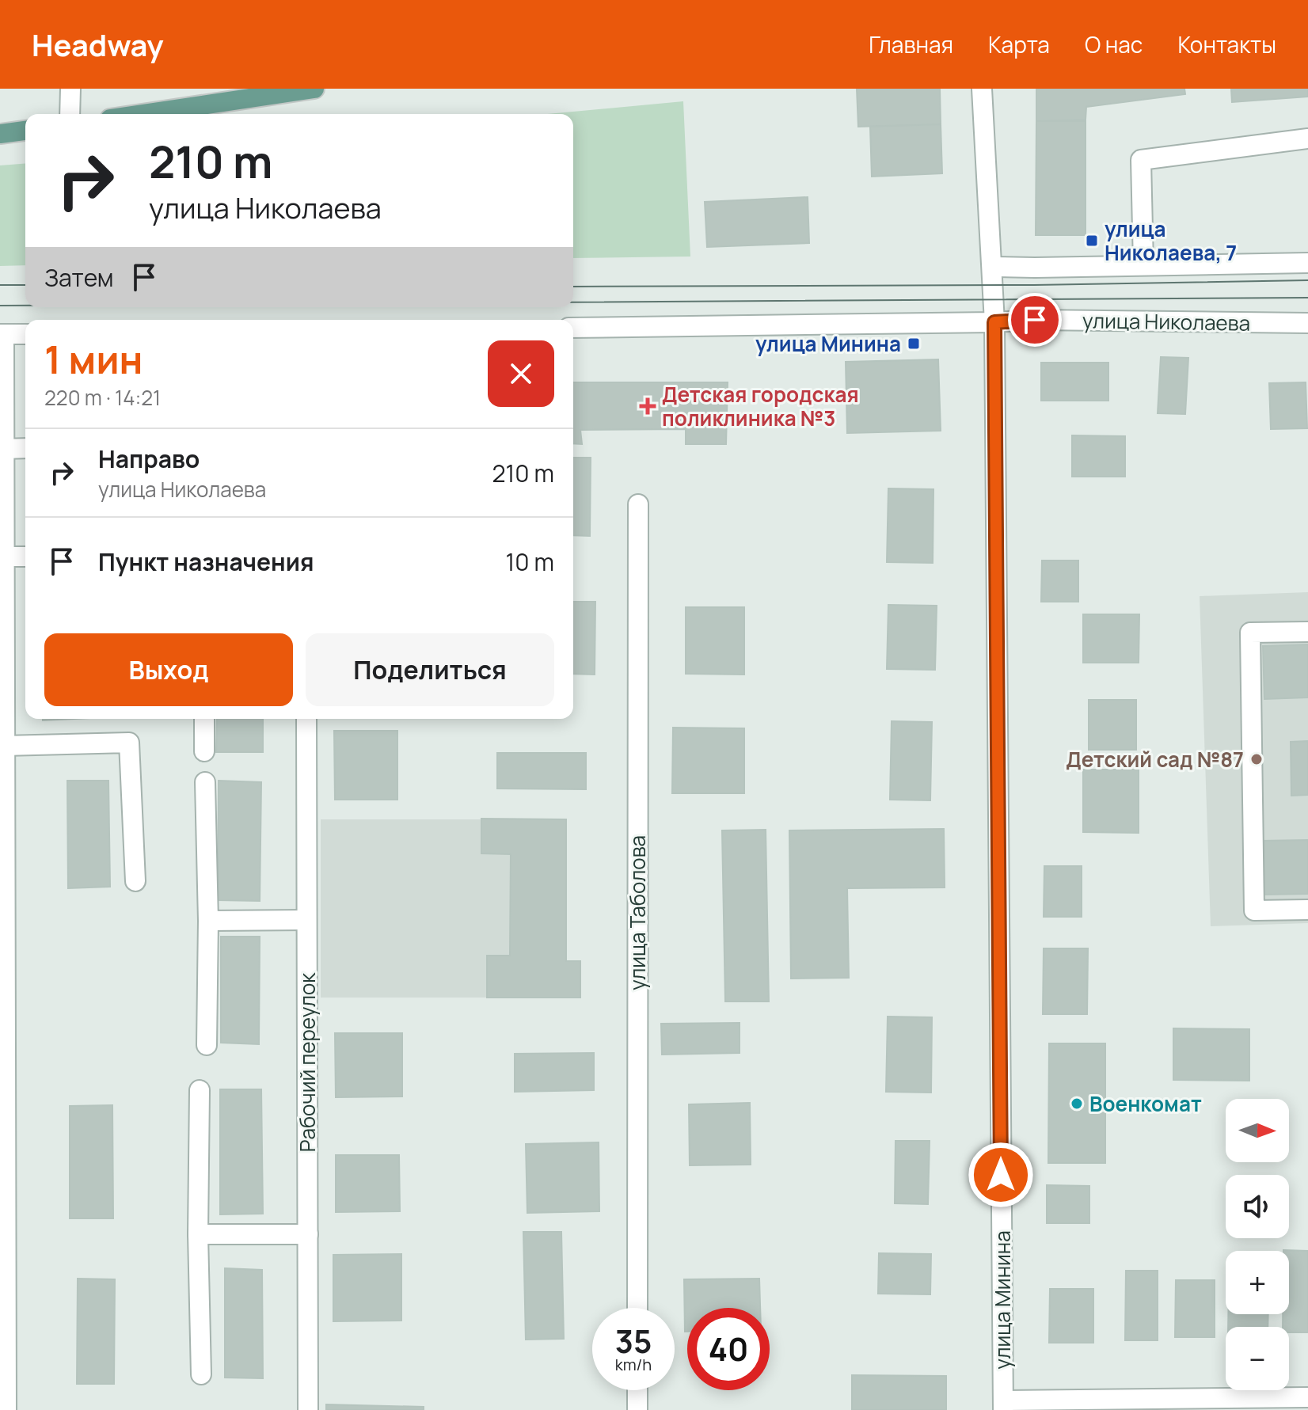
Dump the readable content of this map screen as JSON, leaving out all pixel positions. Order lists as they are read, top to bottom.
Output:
{
  "streets": {
    "street": [
      "улица Николаева",
      "улица Таболова",
      "Рабочий переулок",
      "улица Минина"
    ]
  },
  "crossings": [
    ["улица Николаева", "улица Минина"]
  ],
  "places": {
    "transit": ["улица Николаева, 7", "улица Минина"],
    "health": ["Детская городская поликлиника №3"],
    "other": ["Детский сад №87", "Военкомат"]
  },
  "north": "right",
  "page": {
    "header": "Headway",
    "nav": [
      "Главная",
      "Карта",
      "О нас",
      "Контакты"
    ],
    "turn": ["210 m", "улица Николаева"],
    "then": "Затем",
    "heading": ["1 мин", "220 m · 14:21"],
    "list": [
      {
        "name": "Направо",
        "note": "улица Николаева",
        "value": "210 m"
      },
      {
        "name": "Пункт назначения",
        "value": "10 m"
      }
    ],
    "buttons": ["Выход", "Поделиться"],
    "map_buttons": ["+", "−"],
    "speed": "35 km/h",
    "limit": "40"
  }
}
